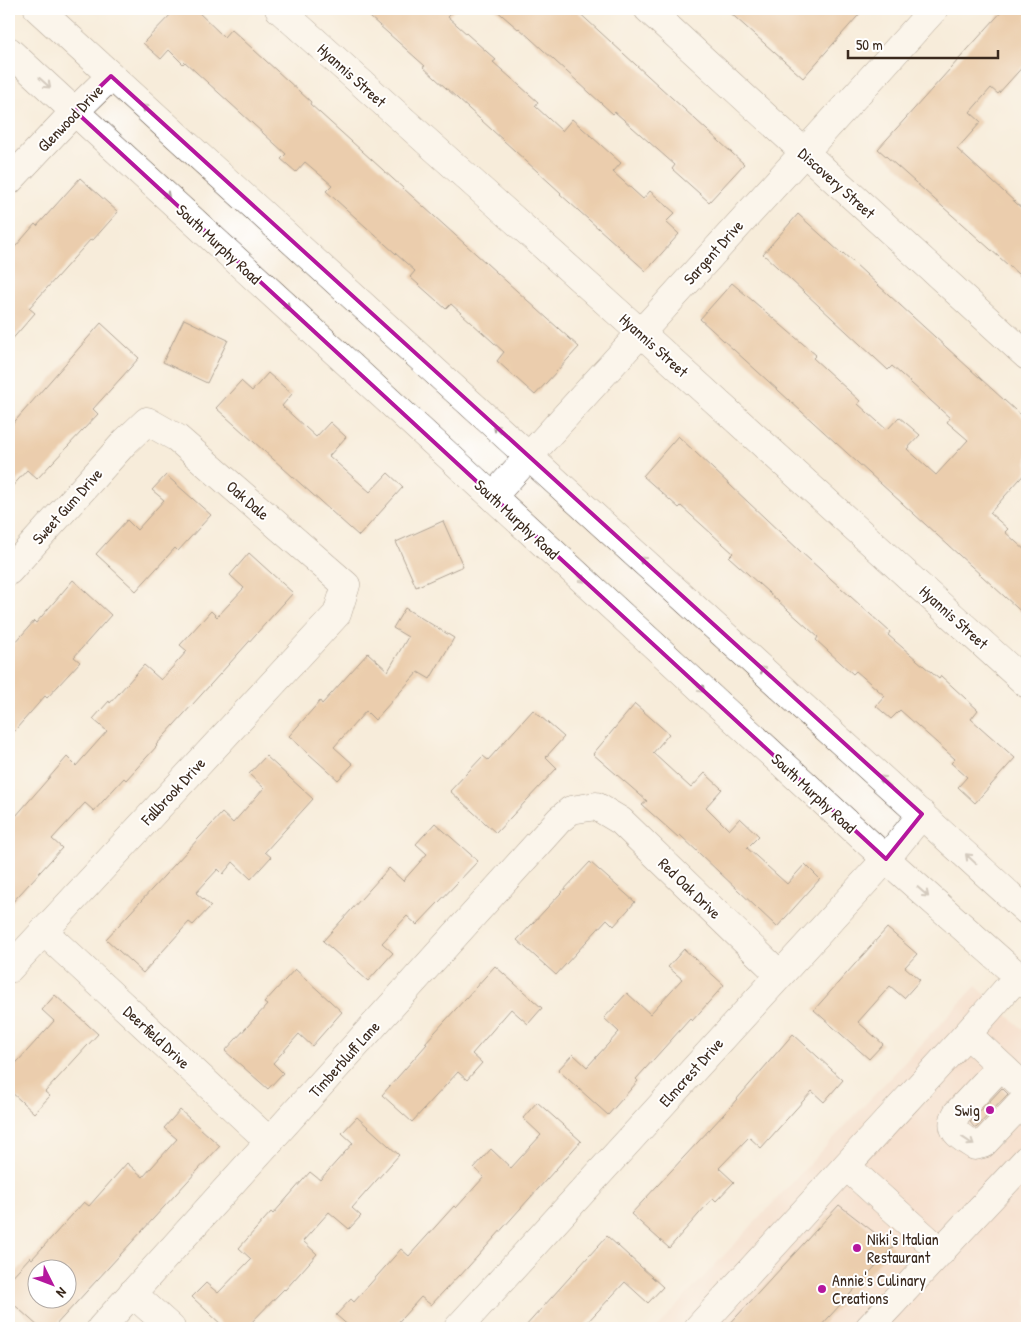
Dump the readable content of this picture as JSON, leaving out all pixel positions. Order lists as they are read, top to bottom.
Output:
{
  "streets": {
    "street": [
      "Hyannis Street",
      "Glenwood Drive",
      "Discovery Street",
      "South Murphy Road",
      "Sargent Drive",
      "Oak Dale",
      "Sweet Gum Drive",
      "Fallbrook Drive",
      "Red Oak Drive",
      "Deerfield Drive",
      "Timberbluff Lane",
      "Elmcrest Drive"
    ]
  },
  "crossings": [
    ["Hyannis Street", "Sargent Drive"],
    ["Glenwood Drive", "South Murphy Road"],
    ["Discovery Street", "Sargent Drive"],
    ["South Murphy Road", "Sargent Drive"],
    ["South Murphy Road", "Elmcrest Drive"],
    ["Oak Dale", "Sweet Gum Drive"],
    ["Oak Dale", "Fallbrook Drive"],
    ["Fallbrook Drive", "Deerfield Drive"],
    ["Red Oak Drive", "Timberbluff Lane"],
    ["Red Oak Drive", "Elmcrest Drive"],
    ["Deerfield Drive", "Timberbluff Lane"]
  ],
  "places": ["Swig", "Niki's Italian Restaurant", "Annie's Culinary Creations"],
  "scale_bar": "50 m",
  "north": "bottom right"
}
